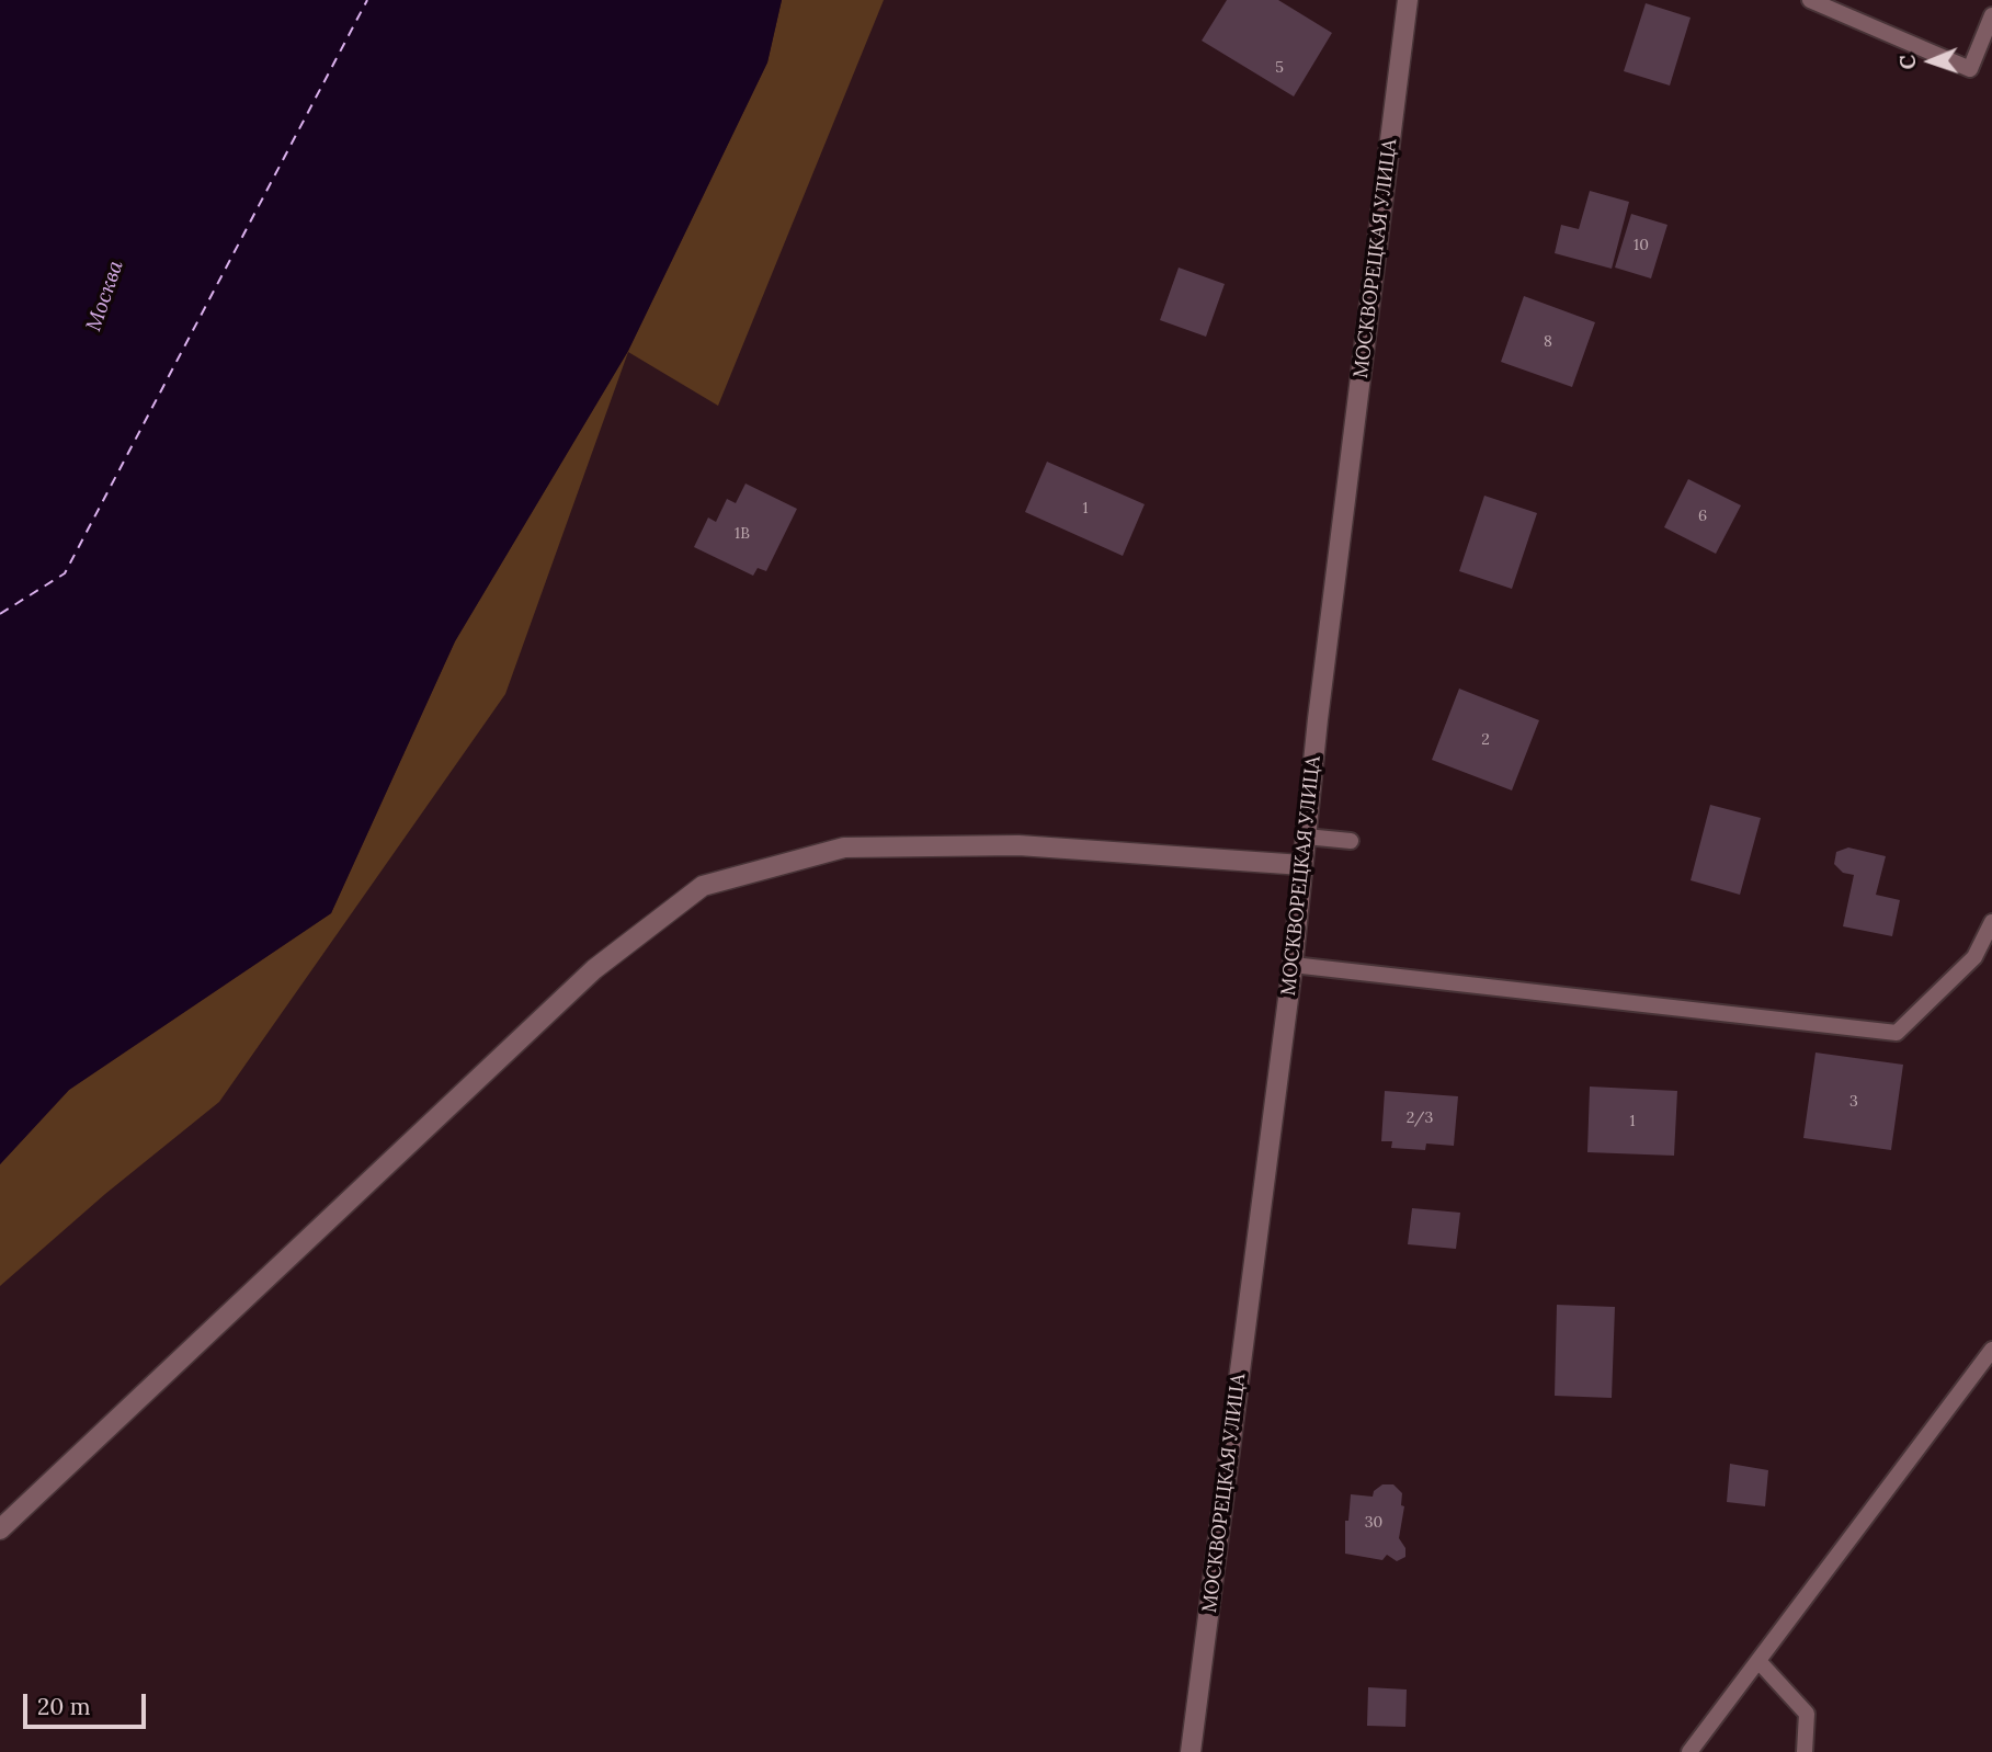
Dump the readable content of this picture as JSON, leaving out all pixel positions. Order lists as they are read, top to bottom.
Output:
{
  "streets": {
    "street": ["МОСКВОРЕЦКАЯ УЛИЦА"]
  },
  "water": ["Москва"],
  "house_numbers": [
    "5",
    "10",
    "8",
    "1",
    "6",
    "1В",
    "2",
    "3",
    "2/3",
    "1",
    "30"
  ],
  "scale_bar": "20 m",
  "north": "left"
}
